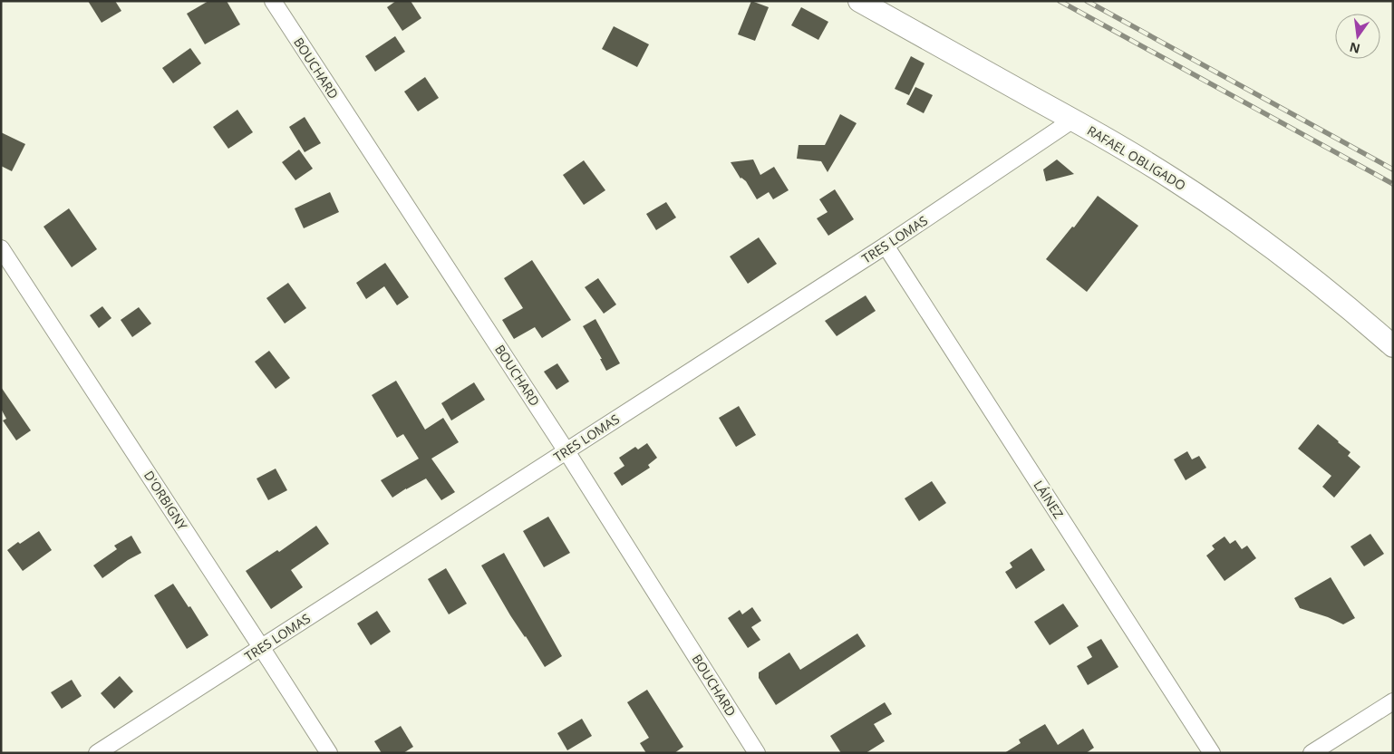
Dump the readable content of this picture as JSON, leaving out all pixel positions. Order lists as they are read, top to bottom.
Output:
{
  "streets": {
    "street": [
      "BOUCHARD",
      "RAFAEL OBLIGADO",
      "TRES LOMAS",
      "LÁINEZ",
      "D'ORBIGNY"
    ]
  },
  "crossings": [
    ["BOUCHARD", "TRES LOMAS"],
    ["RAFAEL OBLIGADO", "TRES LOMAS"],
    ["TRES LOMAS", "LÁINEZ"],
    ["TRES LOMAS", "D'ORBIGNY"]
  ],
  "north": "bottom"
}
